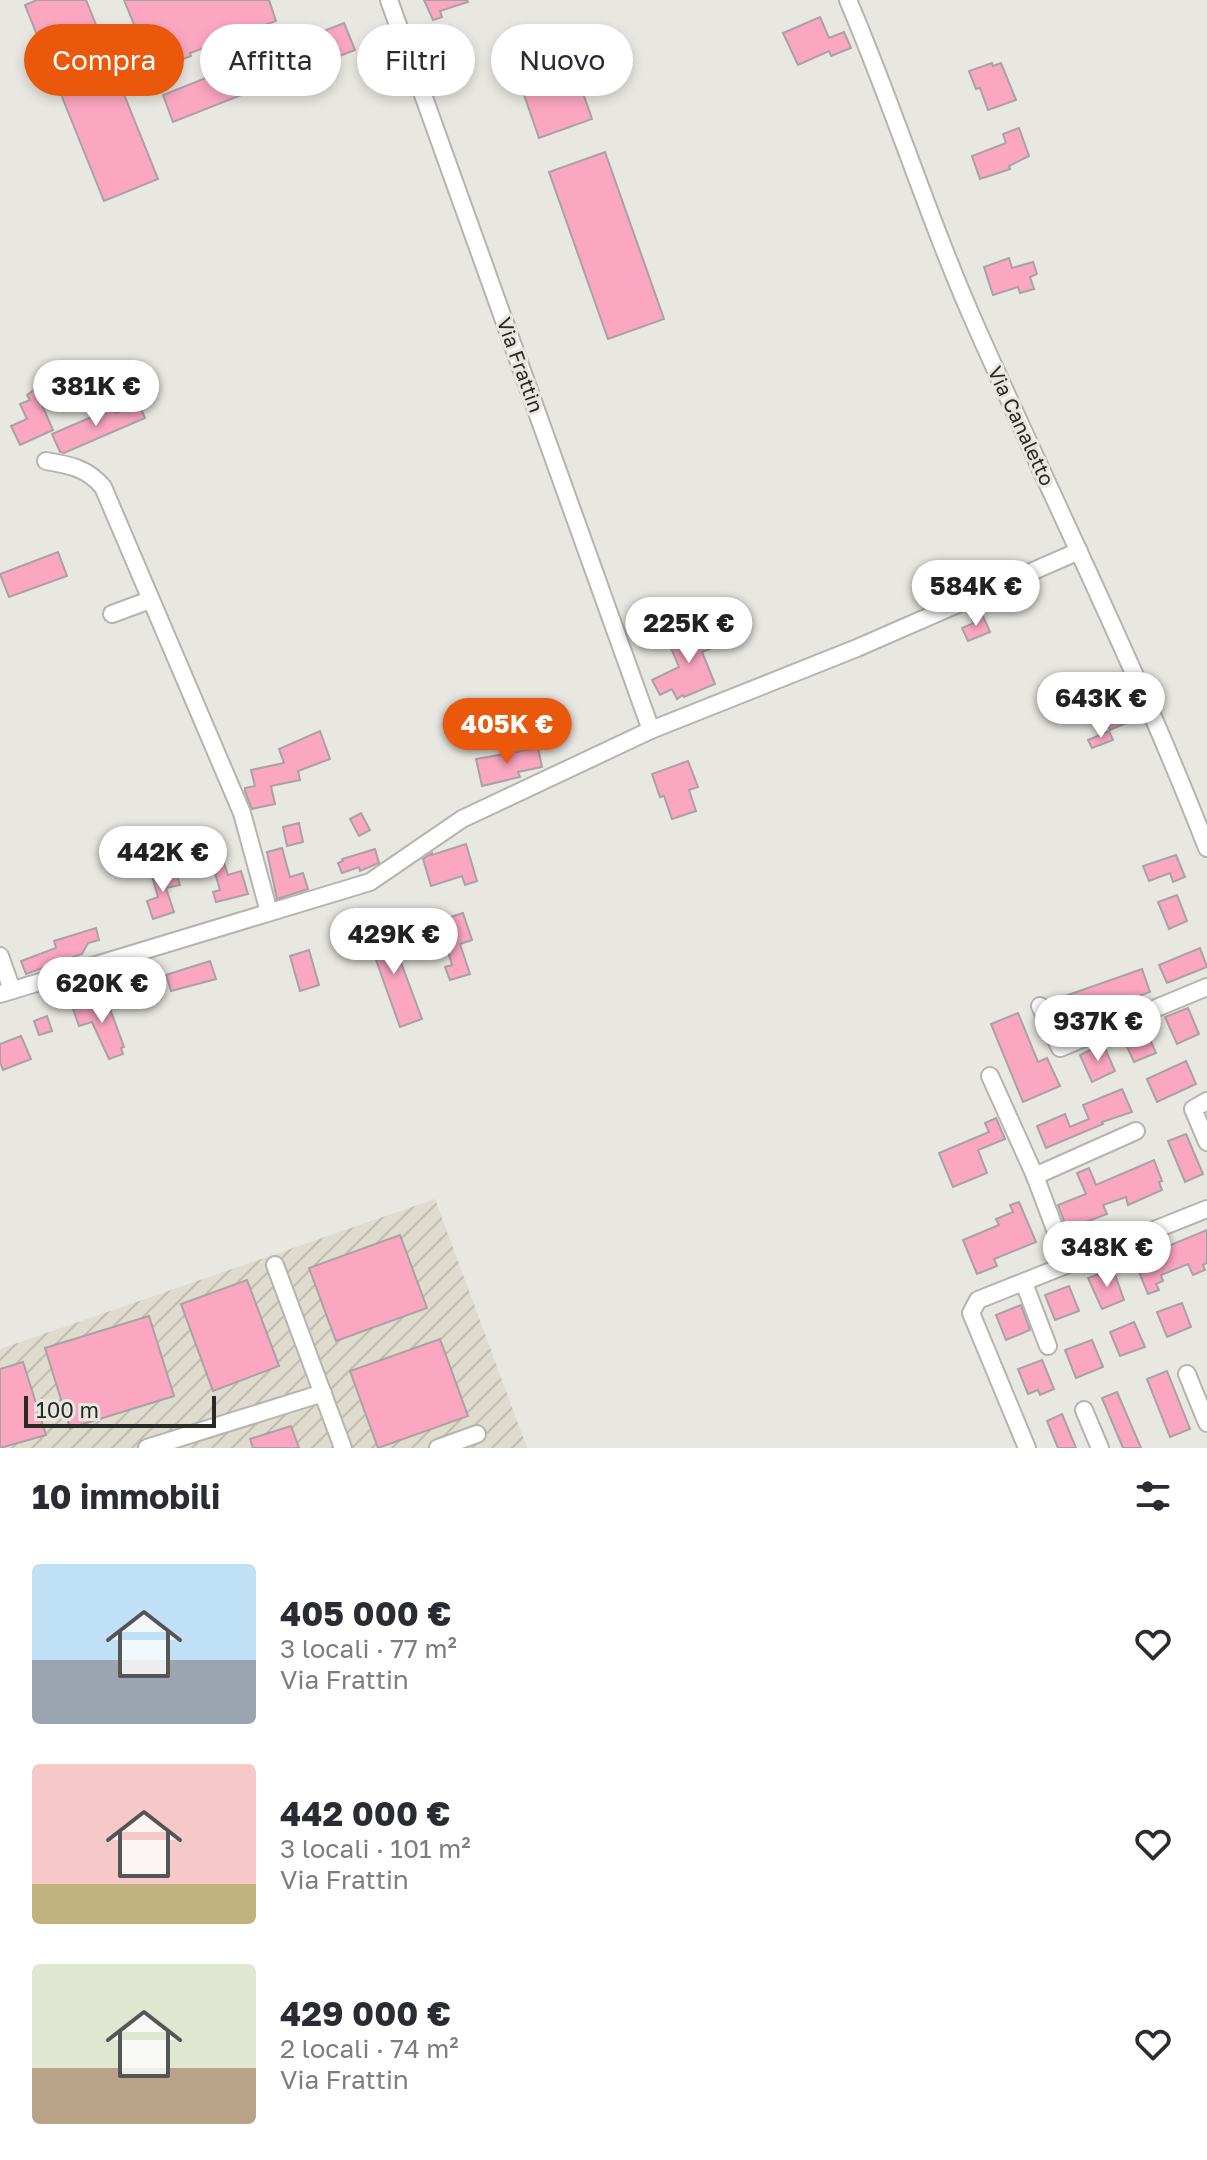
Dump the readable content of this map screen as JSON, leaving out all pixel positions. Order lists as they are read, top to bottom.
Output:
{
  "streets": {
    "street": ["Via Frattin", "Via Canaletto"]
  },
  "scale_bar": "100 m",
  "page": {
    "chip": [
      "Compra",
      "Affitta",
      "Filtri",
      "Nuovo"
    ],
    "price": [
      "381K €",
      "584K €",
      "225K €",
      "643K €",
      "405K €",
      "442K €",
      "429K €",
      "620K €",
      "937K €",
      "348K €"
    ],
    "scale": "100 m",
    "heading": "10 immobili",
    "list": [
      {
        "name": "405 000 €",
        "note": "3 locali · 77 m² · Via Frattin"
      },
      {
        "name": "442 000 €",
        "note": "3 locali · 101 m² · Via Frattin"
      },
      {
        "name": "429 000 €",
        "note": "2 locali · 74 m² · Via Frattin"
      }
    ]
  }
}
